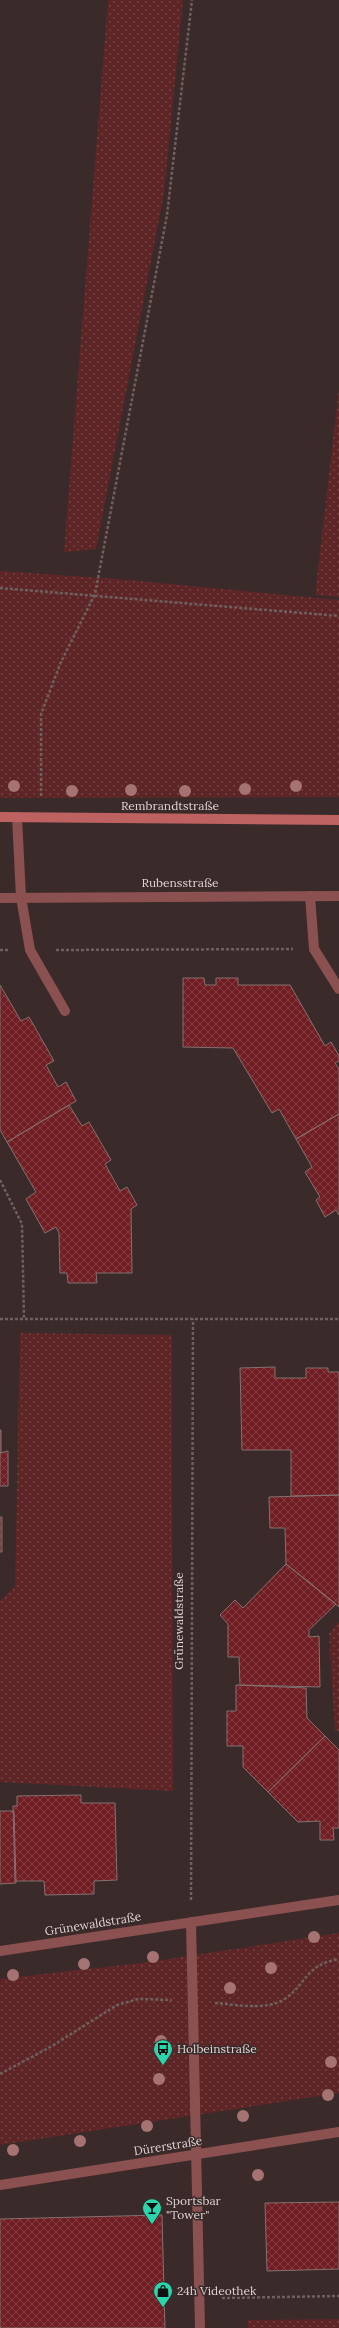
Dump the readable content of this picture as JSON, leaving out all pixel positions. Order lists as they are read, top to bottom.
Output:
{
  "streets": {
    "street": [
      "Rembrandtstraße",
      "Rubensstraße",
      "Grünewaldstraße",
      "Dürerstraße"
    ]
  },
  "places": {
    "bus stop": ["Holbeinstraße"],
    "bar": ["Sportsbar \"Tower\""],
    "shop": ["24h Videothek"]
  }
}
